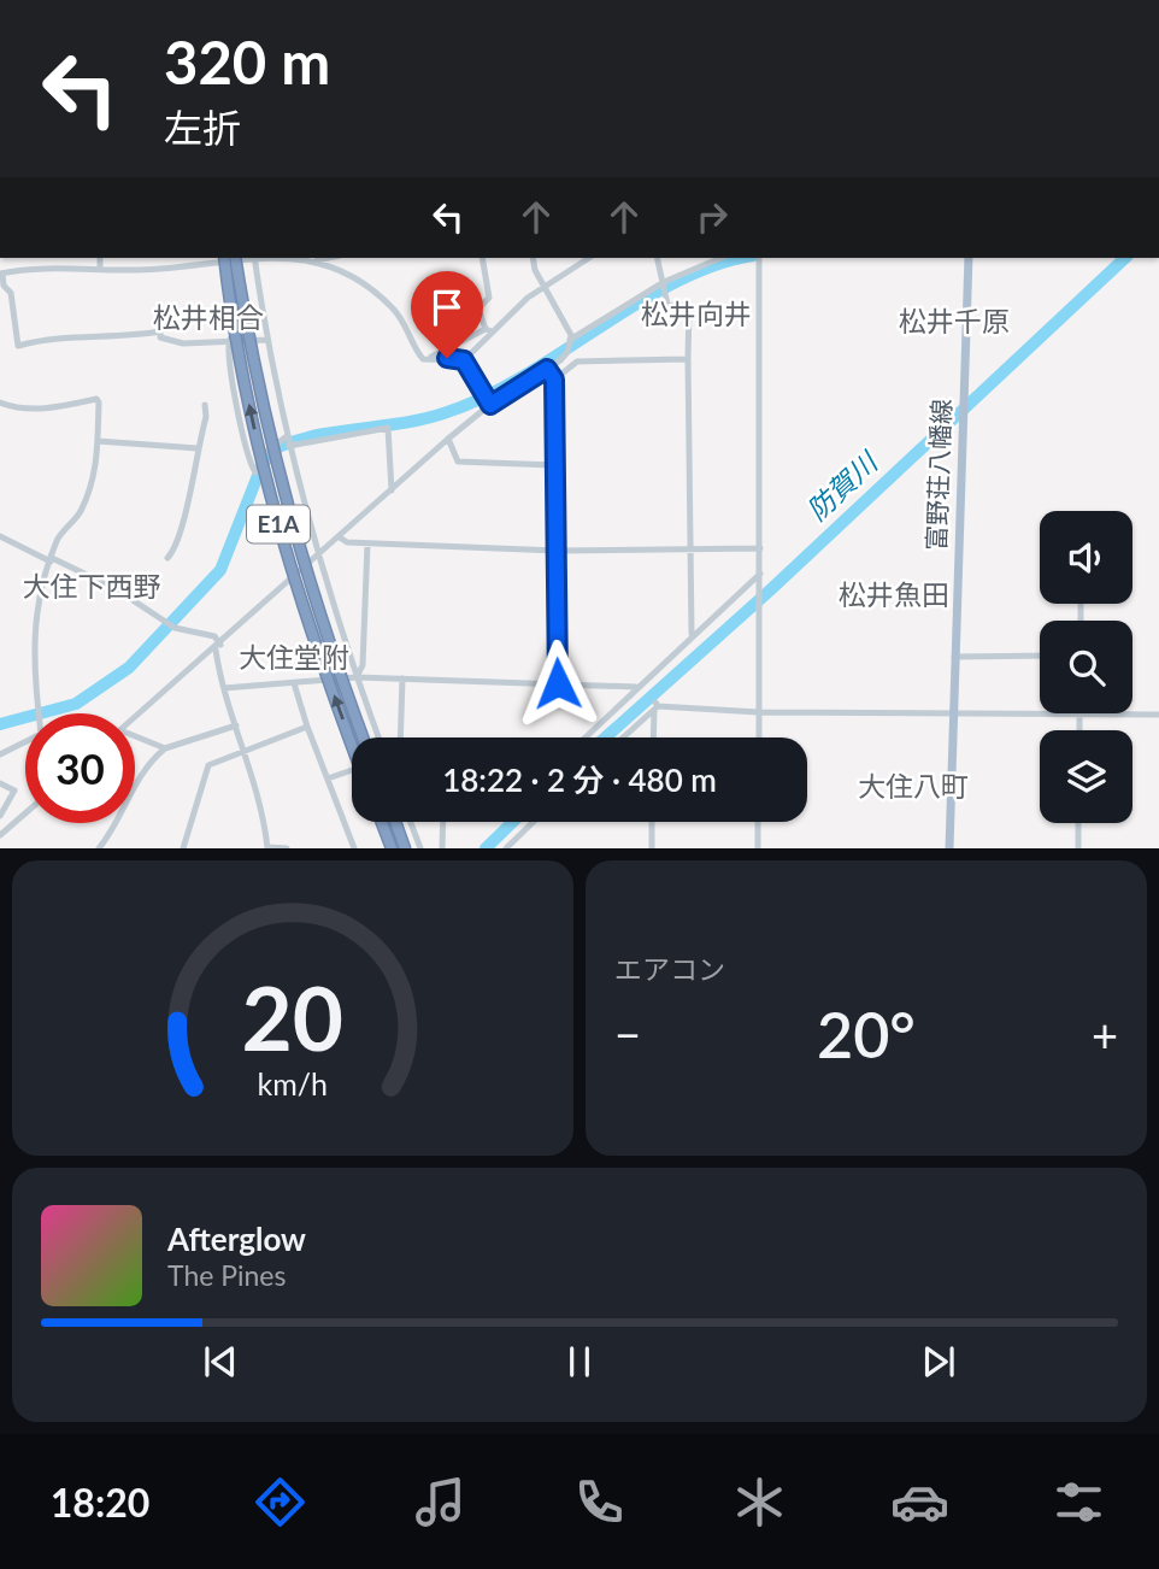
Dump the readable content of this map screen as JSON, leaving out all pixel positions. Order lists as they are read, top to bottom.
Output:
{
  "streets": {
    "highway": ["E1A"],
    "main road": ["富野荘八幡線"]
  },
  "districts": [
    "松井向井",
    "松井相合",
    "松井千原",
    "大住下西野",
    "松井魚田",
    "大住堂附",
    "大住八町"
  ],
  "water": ["防賀川"],
  "page": {
    "turn": ["320 m", "左折"],
    "limit": "30",
    "trip": "18:22 · 2 分 · 480 m",
    "tile": "エアコン",
    "heat": ["−", "20°", "+"],
    "song": ["Afterglow", "The Pines"],
    "tabs": "18:20",
    "gauge": ["20", "km/h"]
  }
}
